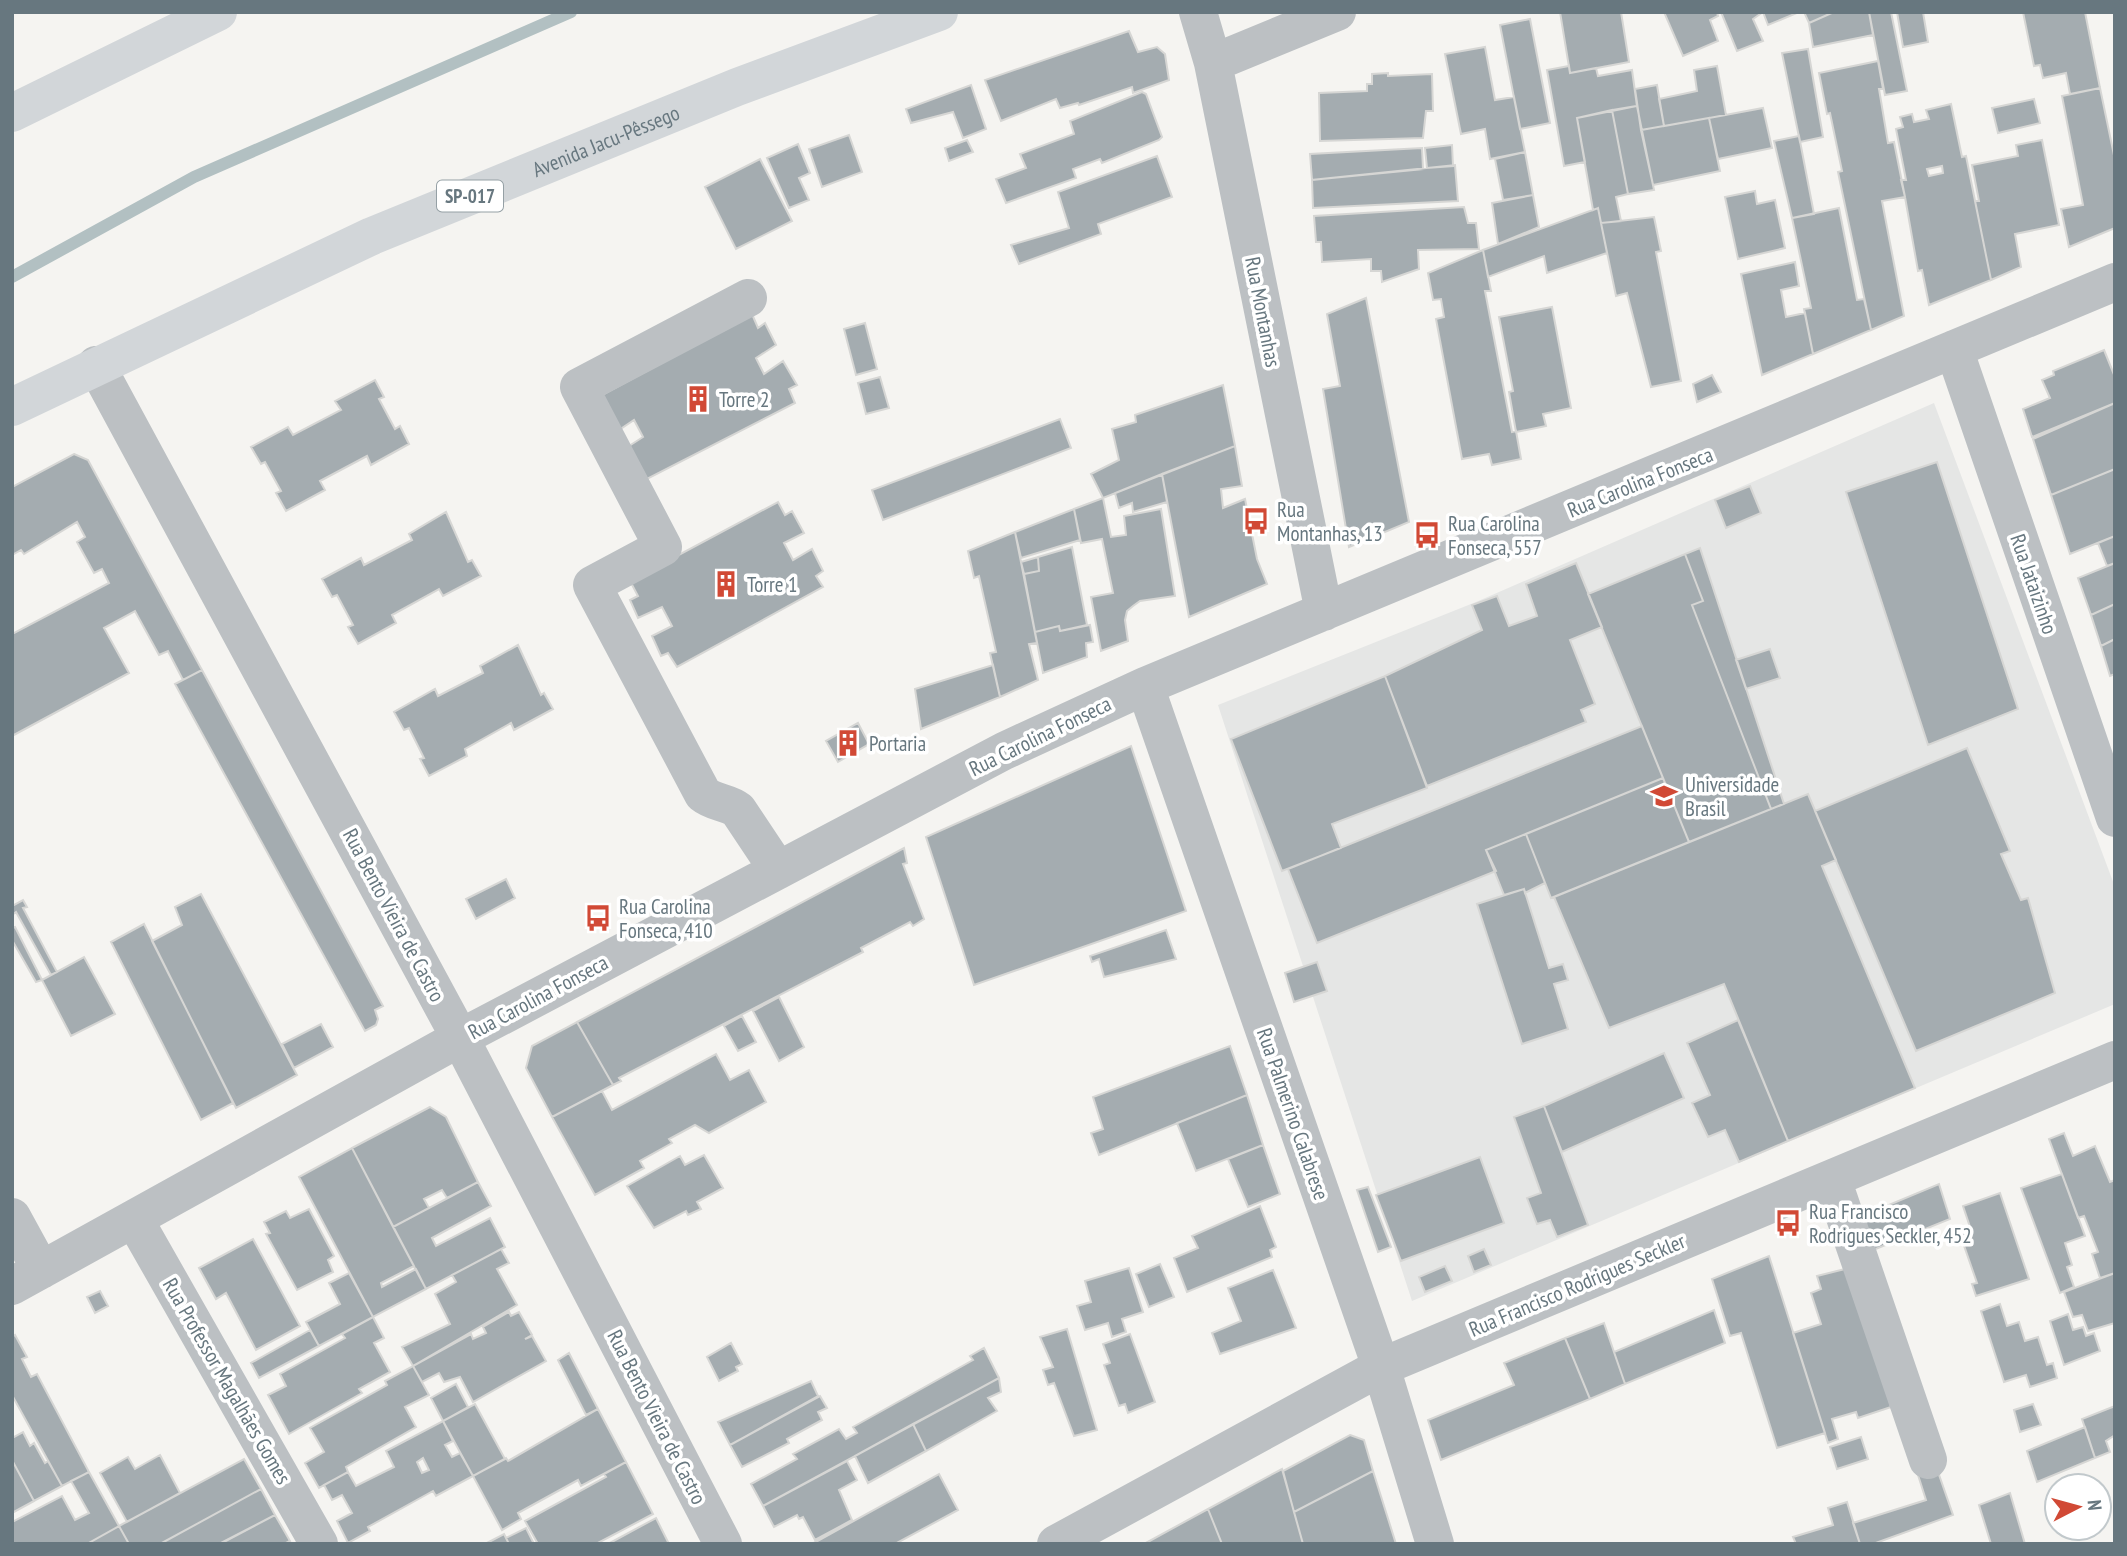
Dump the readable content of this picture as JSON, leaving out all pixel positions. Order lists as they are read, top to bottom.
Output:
{
  "streets": {
    "highway": ["Avenida Jacu-Pêssego", "SP-017"],
    "street": [
      "Rua Montanhas",
      "Rua Carolina Fonseca",
      "Rua Jataizinho",
      "Rua Bento Vieira de Castro",
      "Rua Palmerino Calabrese",
      "Rua Francisco Rodrigues Seckler",
      "Rua Professor Magalhães Gomes"
    ]
  },
  "crossings": [
    ["Avenida Jacu-Pêssego", "Rua Bento Vieira de Castro"],
    ["Rua Montanhas", "Rua Carolina Fonseca"],
    ["Rua Carolina Fonseca", "Rua Jataizinho"],
    ["Rua Carolina Fonseca", "Rua Bento Vieira de Castro"],
    ["Rua Carolina Fonseca", "Rua Palmerino Calabrese"],
    ["Rua Carolina Fonseca", "Rua Professor Magalhães Gomes"],
    ["Rua Palmerino Calabrese", "Rua Francisco Rodrigues Seckler"]
  ],
  "places": {
    "building": ["Torre 2", "Torre 1", "Portaria"],
    "bus stop": [
      "Rua Montanhas, 13",
      "Rua Carolina Fonseca, 557",
      "Rua Carolina Fonseca, 410",
      "Rua Francisco Rodrigues Seckler, 452"
    ],
    "school or university": ["Universidade Brasil"]
  },
  "north": "right"
}
